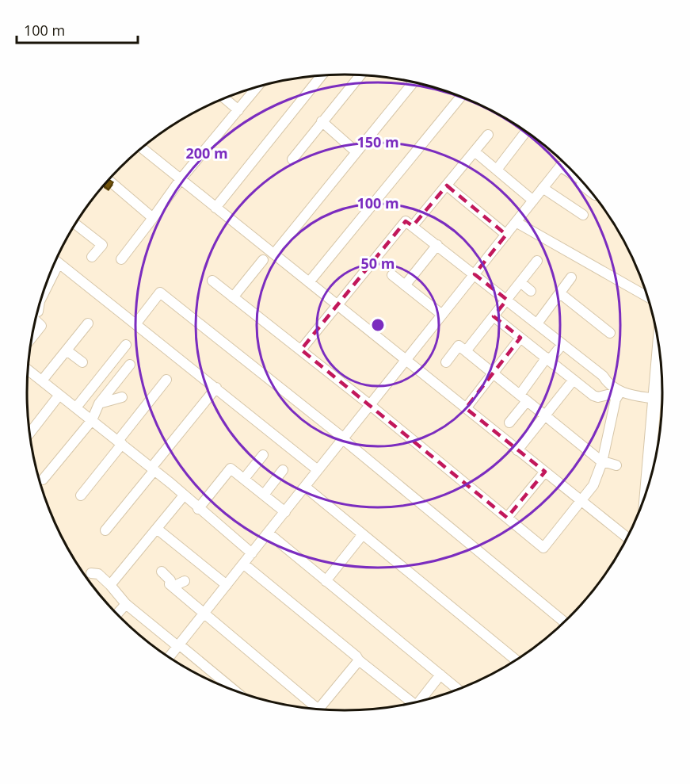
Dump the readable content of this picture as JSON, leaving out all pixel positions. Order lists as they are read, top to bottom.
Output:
{
  "scale_bar": "100 m",
  "rings": [
    "150 m",
    "200 m",
    "100 m",
    "50 m"
  ]
}
